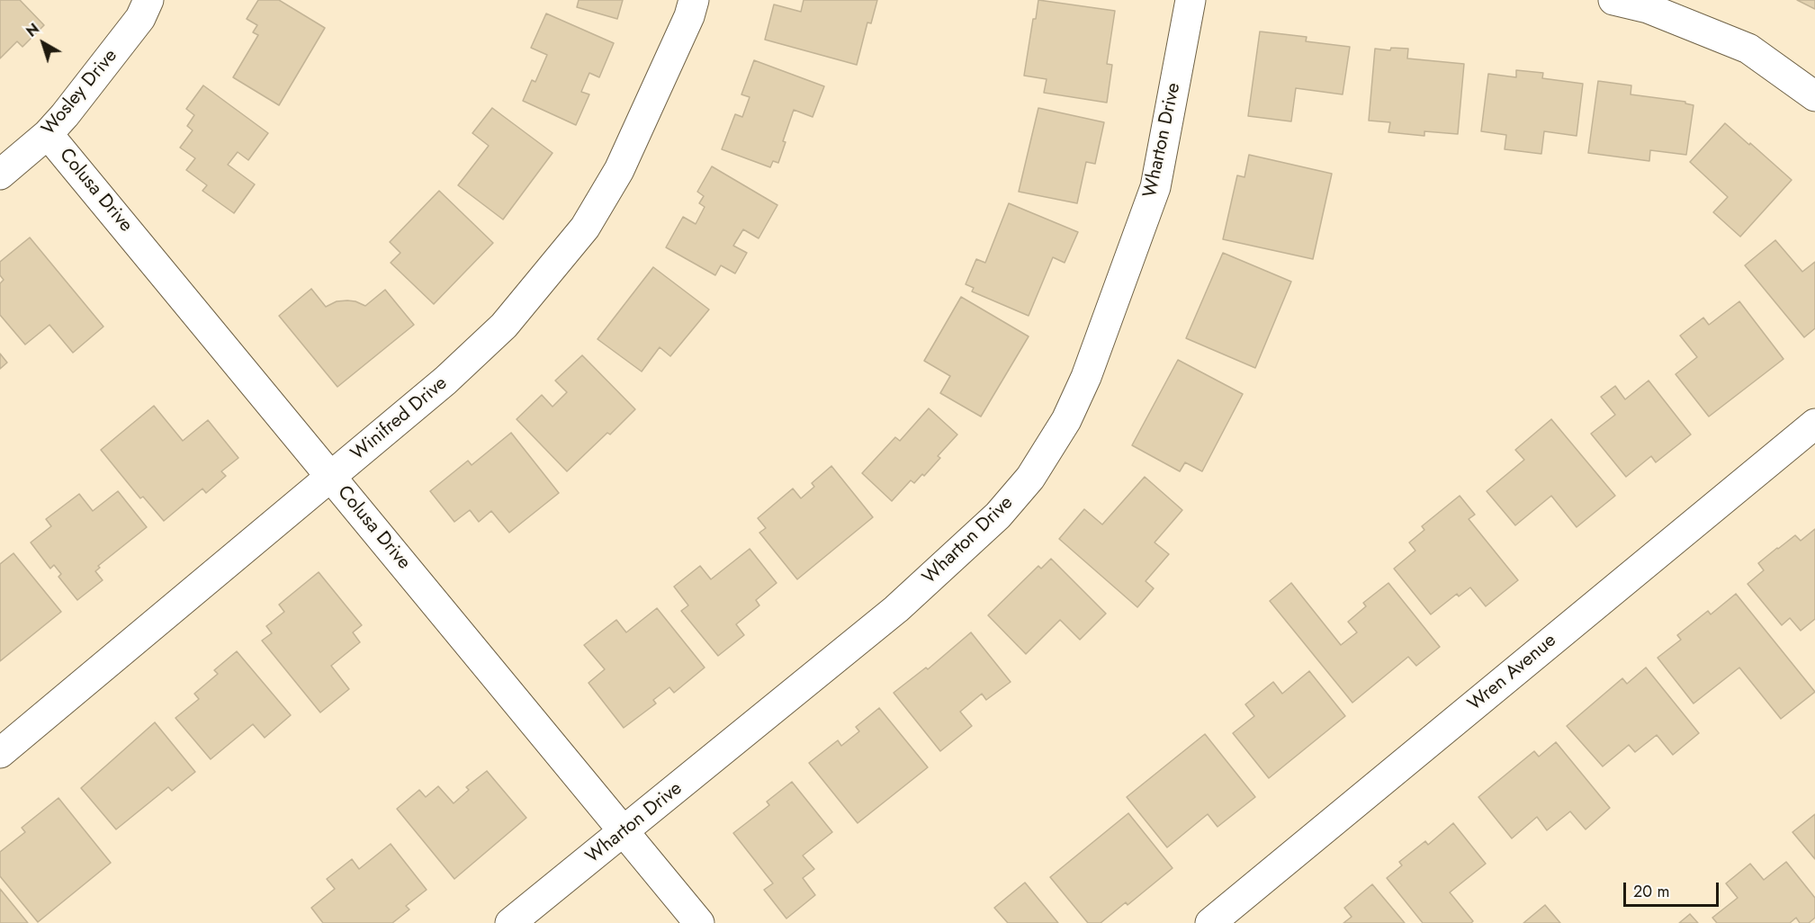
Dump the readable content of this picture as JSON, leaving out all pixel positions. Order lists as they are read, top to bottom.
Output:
{
  "streets": {
    "street": [
      "Wosley Drive",
      "Wharton Drive",
      "Colusa Drive",
      "Winifred Drive",
      "Wren Avenue"
    ]
  },
  "crossings": [
    ["Wosley Drive", "Colusa Drive"],
    ["Wharton Drive", "Colusa Drive"],
    ["Colusa Drive", "Winifred Drive"]
  ],
  "scale_bar": "20 m",
  "north": "top left"
}
